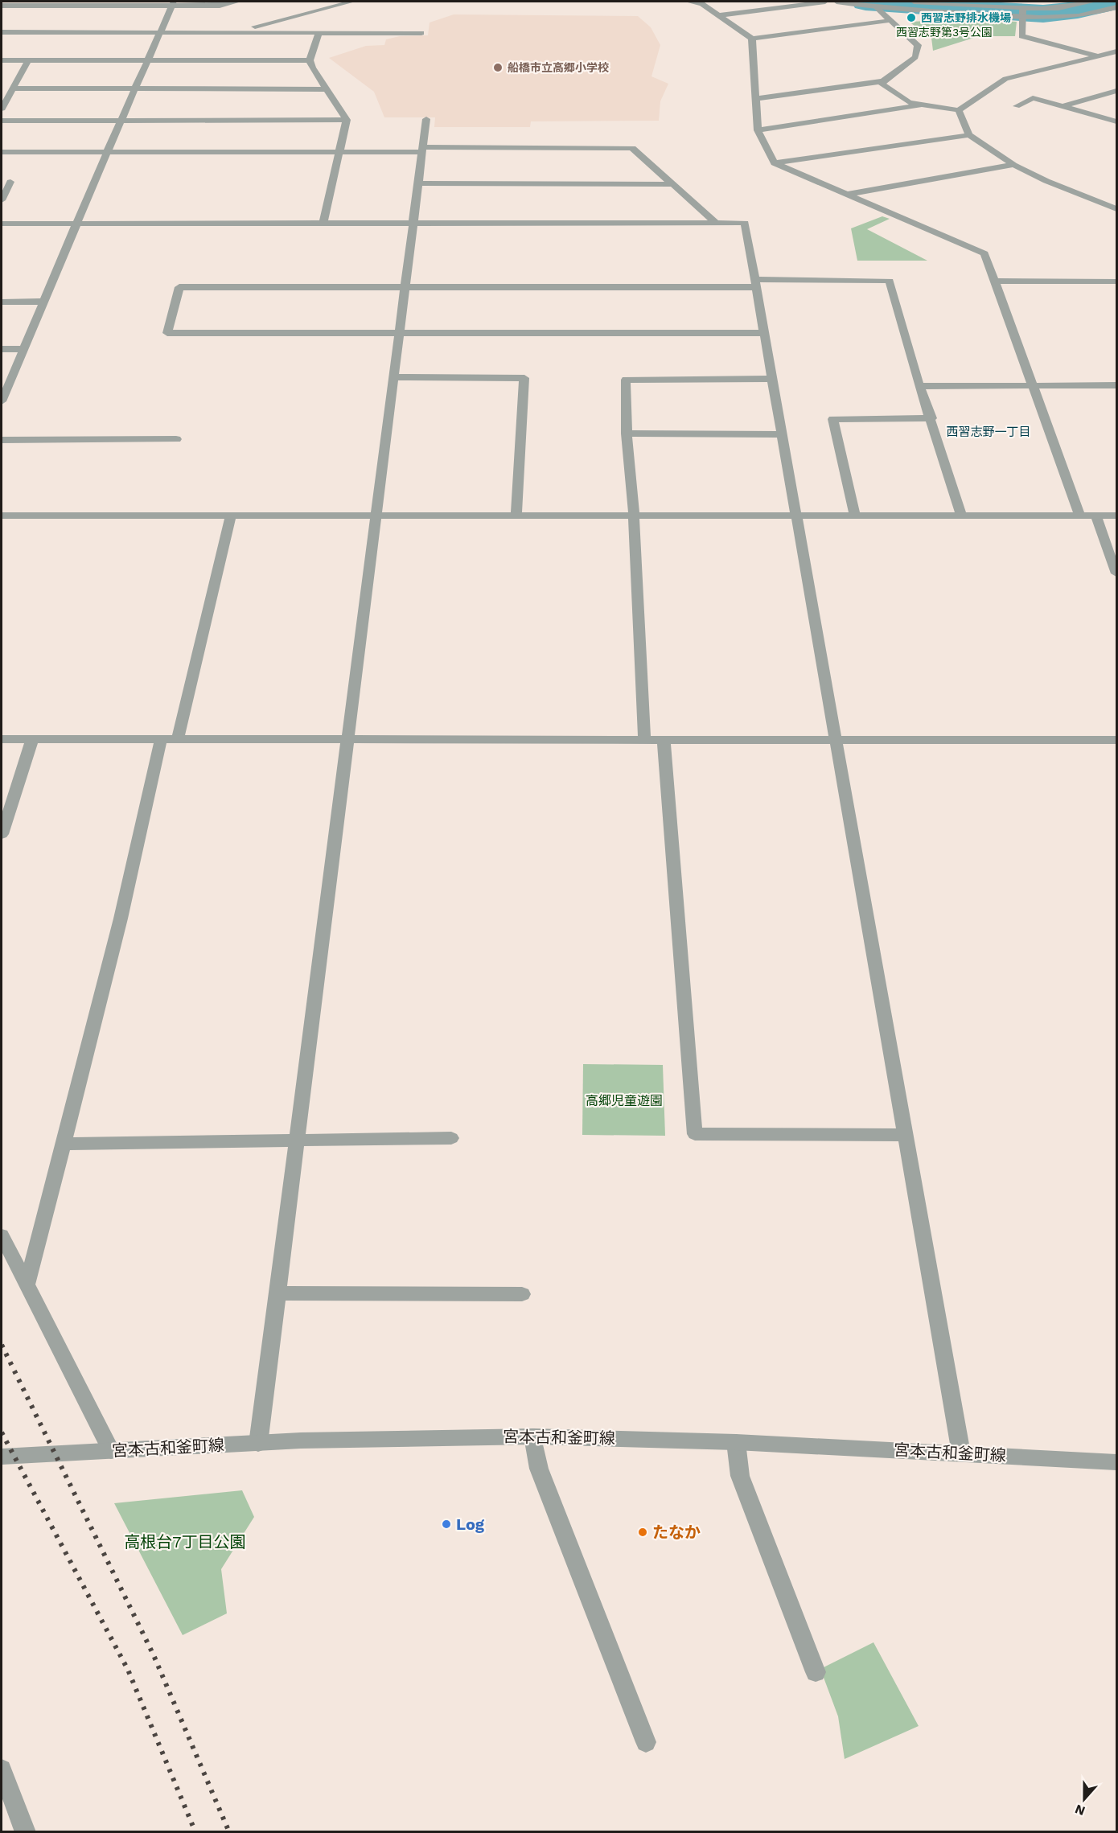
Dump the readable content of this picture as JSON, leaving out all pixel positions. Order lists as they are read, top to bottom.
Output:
{
  "streets": {
    "street": ["宮本古和釜町線"]
  },
  "districts": ["西習志野一丁目"],
  "parks": ["西習志野第3号公園", "高郷児童遊園", "高根台7丁目公園"],
  "places": [
    "西習志野排水機場",
    "船橋市立高郷小学校",
    "Log",
    "たなか"
  ],
  "north": "bottom"
}
